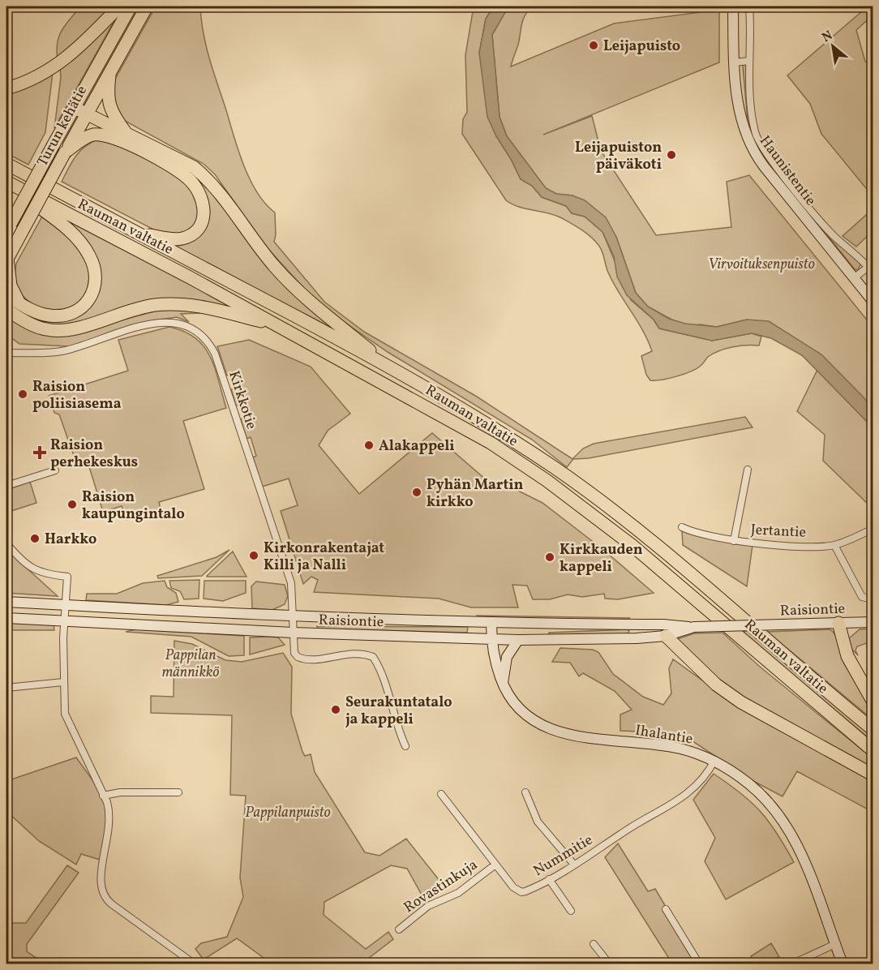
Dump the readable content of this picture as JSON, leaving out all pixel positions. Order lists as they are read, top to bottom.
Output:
{
  "streets": {
    "highway": ["Turun kehätie", "Rauman valtatie"],
    "main road": ["Haunistentie", "Raisiontie", "Ihalantie"],
    "street": [
      "Kirkkotie",
      "Jertantie",
      "Nummitie",
      "Rovastinkuja"
    ]
  },
  "crossings": [
    ["Kirkkotie", "Raisiontie"],
    ["Raisiontie", "Ihalantie"],
    ["Ihalantie", "Nummitie"],
    ["Nummitie", "Rovastinkuja"]
  ],
  "parks": ["Virvoituksenpuisto", "Pappilan männikkö", "Pappilanpuisto"],
  "places": {
    "other": [
      "Leijapuisto",
      "Leijapuiston päiväkoti",
      "Raision poliisiasema",
      "Alakappeli",
      "Pyhän Martin kirkko",
      "Raision kaupungintalo",
      "Harkko",
      "Kirkonrakentajat Killi ja Nalli",
      "Kirkkauden kappeli",
      "Seurakuntatalo ja kappeli"
    ],
    "health": ["Raision perhekeskus"]
  },
  "north": "top left"
}
